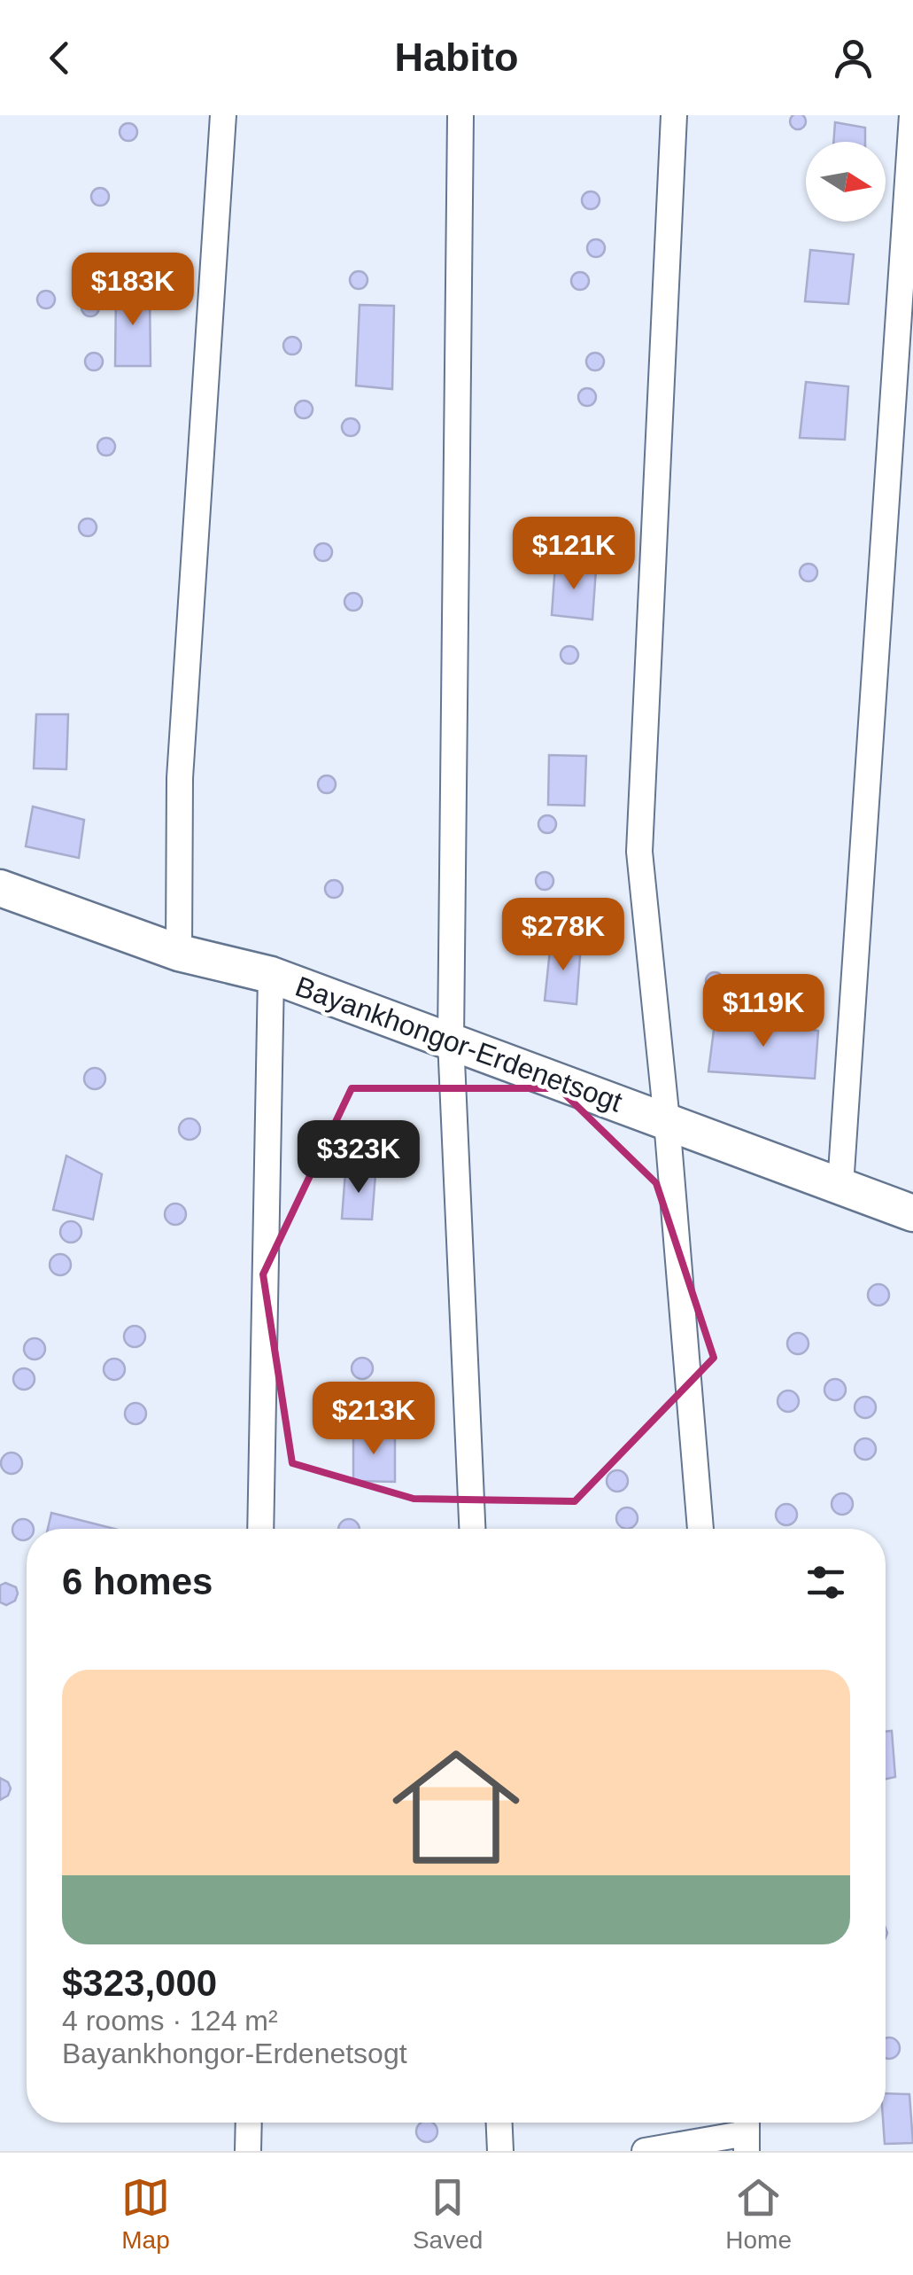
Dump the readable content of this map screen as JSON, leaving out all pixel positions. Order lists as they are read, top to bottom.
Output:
{
  "streets": {
    "street": ["Bayankhongor-Erdenetsogt"]
  },
  "north": "right",
  "page": {
    "header": "Habito",
    "price": [
      "$183K",
      "$121K",
      "$278K",
      "$119K",
      "$323K",
      "$213K"
    ],
    "heading": "6 homes",
    "list": [
      {
        "name": "$323,000",
        "note": "4 rooms · 124 m² · Bayankhongor-Erdenetsogt"
      }
    ],
    "tabs": ["Map", "Saved", "Home"]
  }
}
